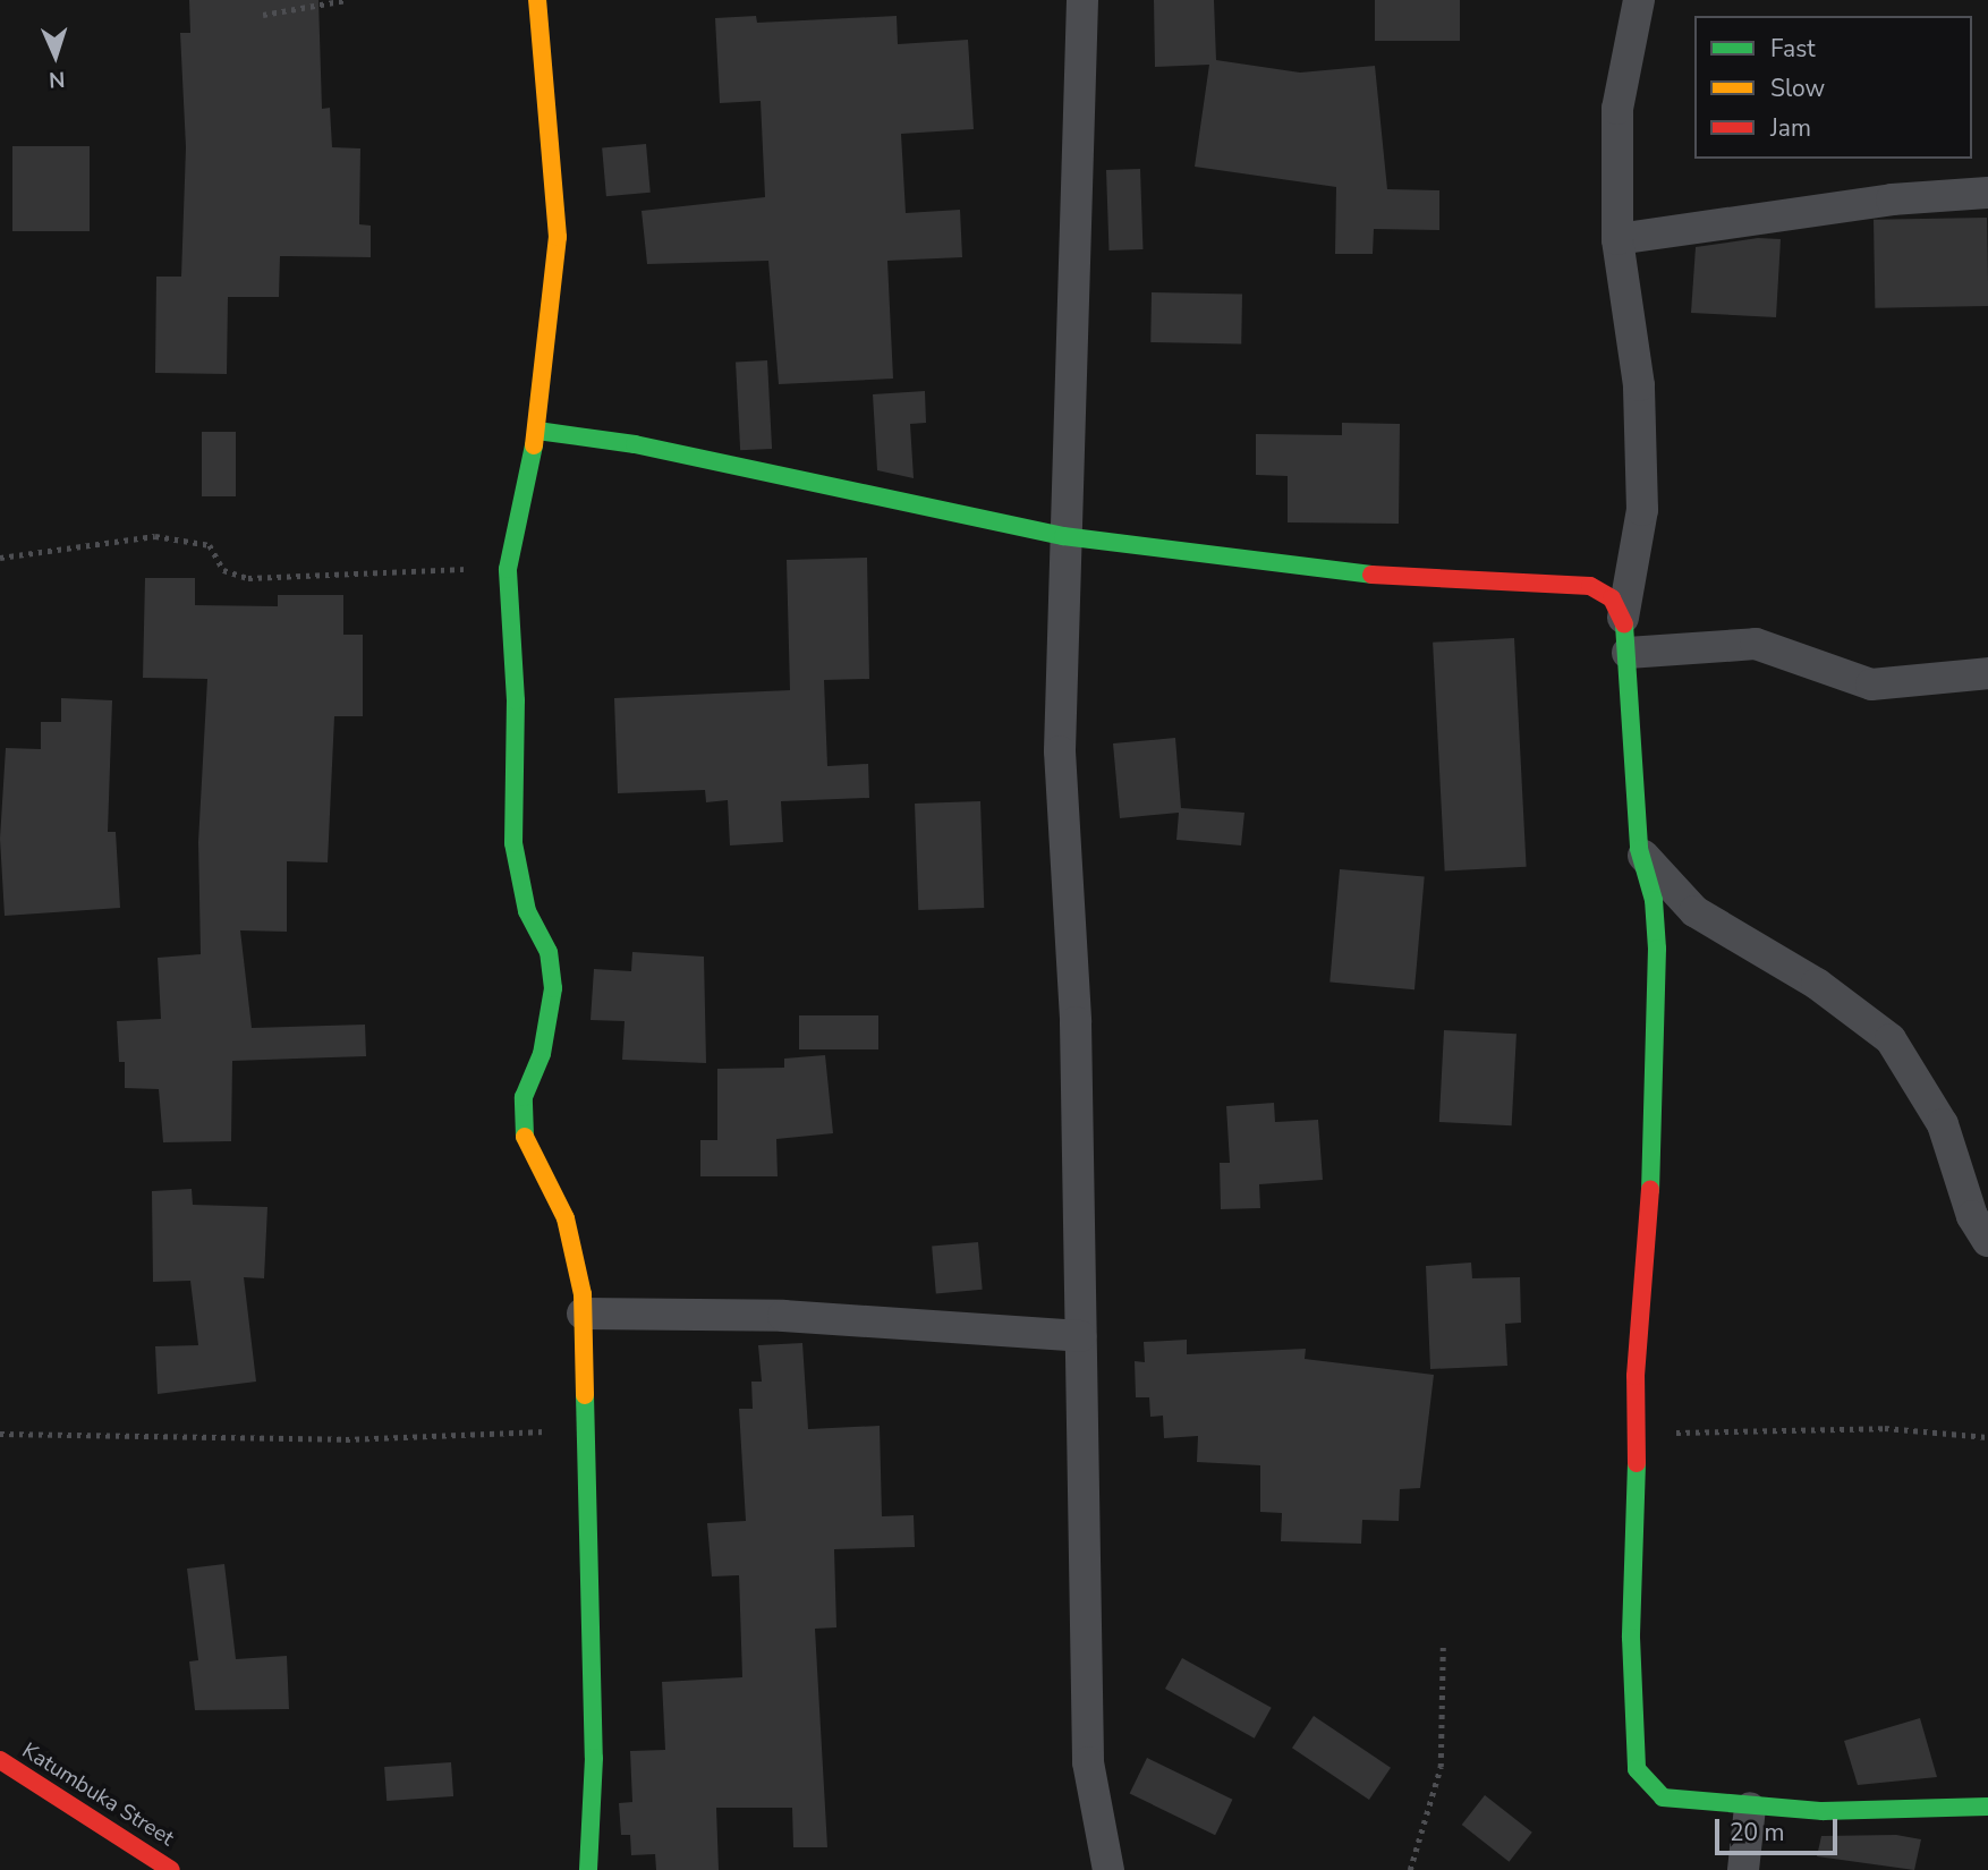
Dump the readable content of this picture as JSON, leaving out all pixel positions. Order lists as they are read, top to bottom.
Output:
{
  "streets": {
    "street": ["Katumbuka Street"]
  },
  "legend": ["Fast", "Slow", "Jam"],
  "scale_bar": "20 m",
  "north": "bottom"
}
